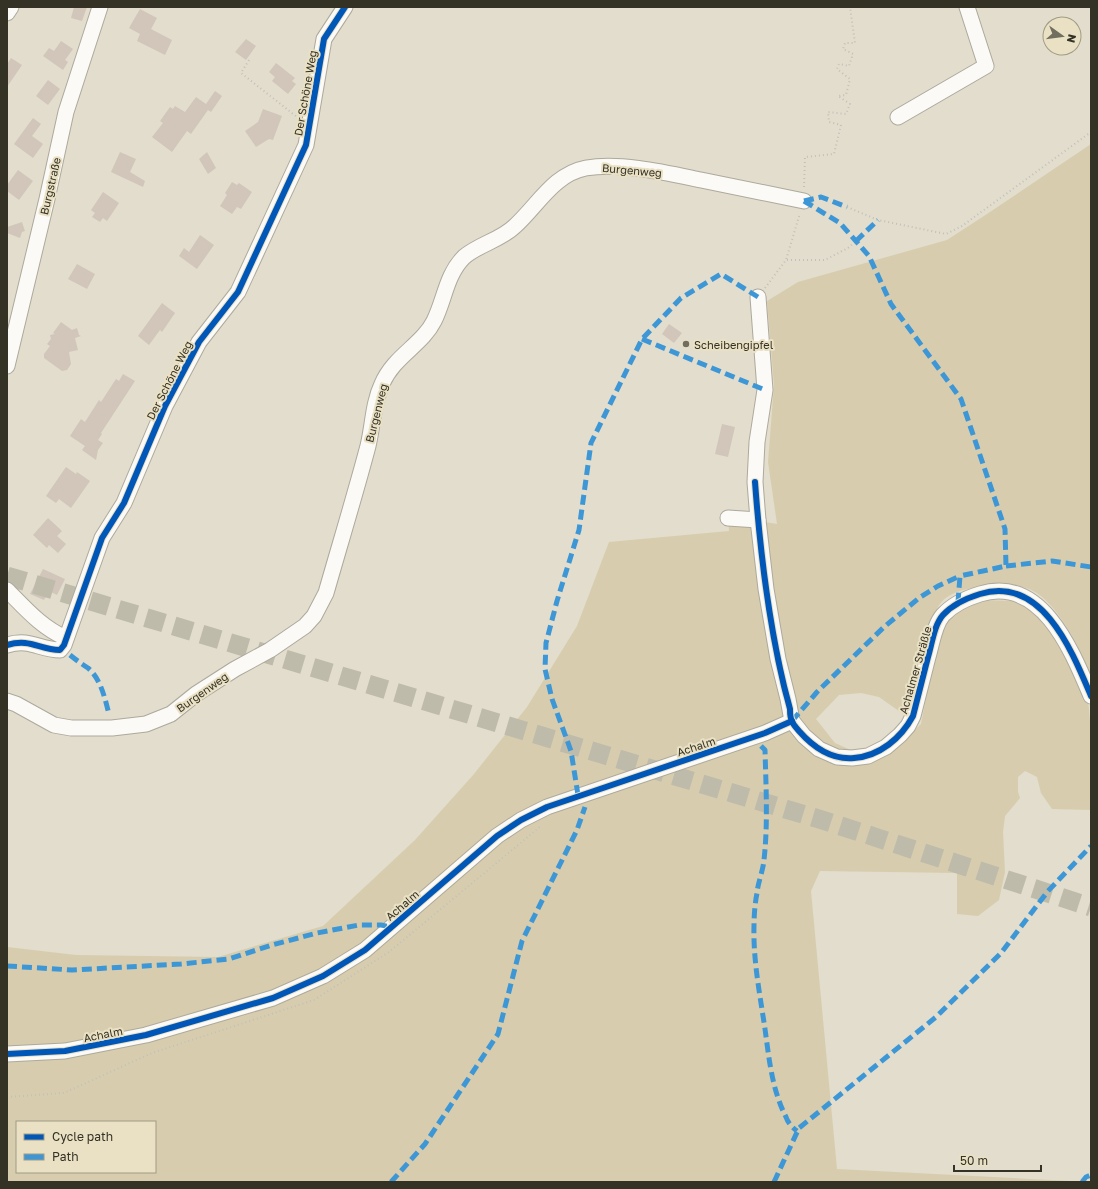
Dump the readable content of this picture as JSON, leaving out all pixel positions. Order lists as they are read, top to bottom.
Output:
{
  "streets": {
    "street": [
      "Der Schöne Weg",
      "Burgenweg",
      "Burgstraße",
      "Achalmer Sträßle",
      "Achalm"
    ]
  },
  "crossings": [
    ["Achalmer Sträßle", "Achalm"]
  ],
  "places": ["Scheibengipfel"],
  "legend": ["Cycle path", "Path"],
  "scale_bar": "50 m",
  "north": "right"
}
